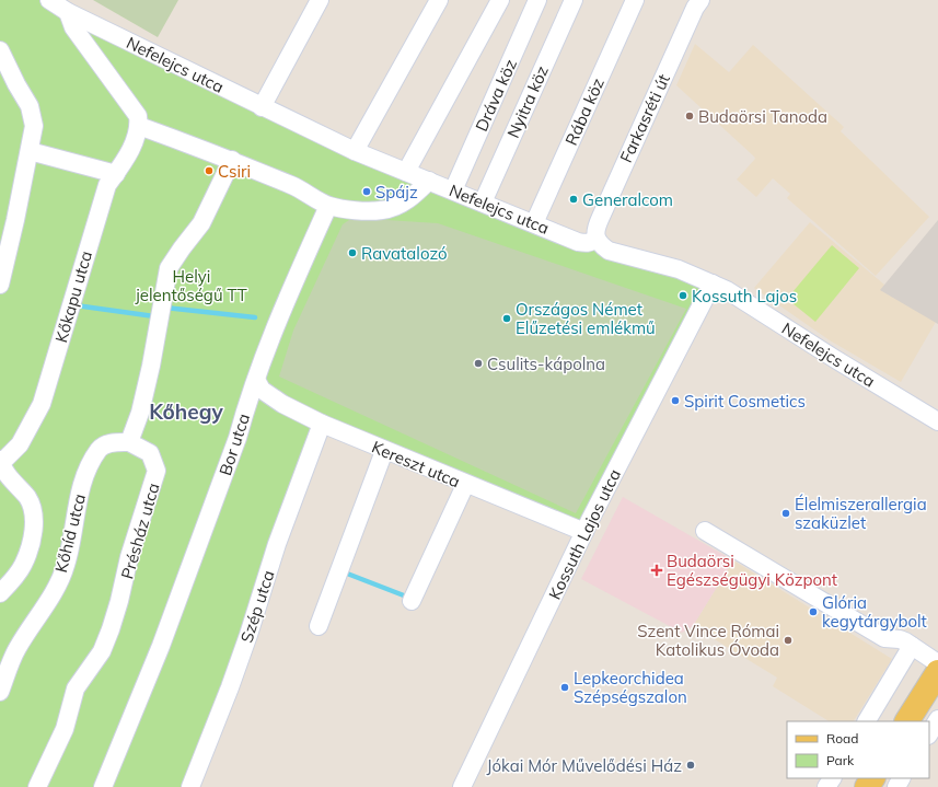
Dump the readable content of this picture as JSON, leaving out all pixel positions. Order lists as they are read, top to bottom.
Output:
{
  "streets": {
    "street": [
      "Nefelejcs utca",
      "Dráva köz",
      "Nyitra köz",
      "Rába köz",
      "Farkasréti út",
      "Kőkapu utca",
      "Bor utca",
      "Kereszt utca",
      "Présház utca",
      "Kőhíd utca",
      "Kossuth Lajos utca",
      "Szép utca"
    ]
  },
  "crossings": [
    ["Nefelejcs utca", "Dráva köz"],
    ["Nefelejcs utca", "Nyitra köz"],
    ["Nefelejcs utca", "Rába köz"],
    ["Nefelejcs utca", "Farkasréti út"],
    ["Nefelejcs utca", "Kossuth Lajos utca"],
    ["Bor utca", "Kereszt utca"],
    ["Kereszt utca", "Kossuth Lajos utca"],
    ["Kereszt utca", "Szép utca"],
    ["Présház utca", "Kőhíd utca"]
  ],
  "districts": ["Kőhegy"],
  "parks": ["Helyi jelentőségű TT"],
  "places": {
    "other": [
      "Budaörsi Tanoda",
      "Csiri",
      "Spájz",
      "Generalcom",
      "Ravatalozó",
      "Kossuth Lajos",
      "Országos Német Elűzetési emlékmű",
      "Csulits-kápolna",
      "Spirit Cosmetics",
      "Élelmiszerallergia szaküzlet",
      "Glória kegytárgybolt",
      "Szent Vince Római Katolikus Óvoda",
      "Lepkeorchidea Szépségszalon",
      "Jókai Mór Művelődési Ház"
    ],
    "health": ["Budaörsi Egészségügyi Központ"]
  },
  "legend": ["Road", "Park"]
}
